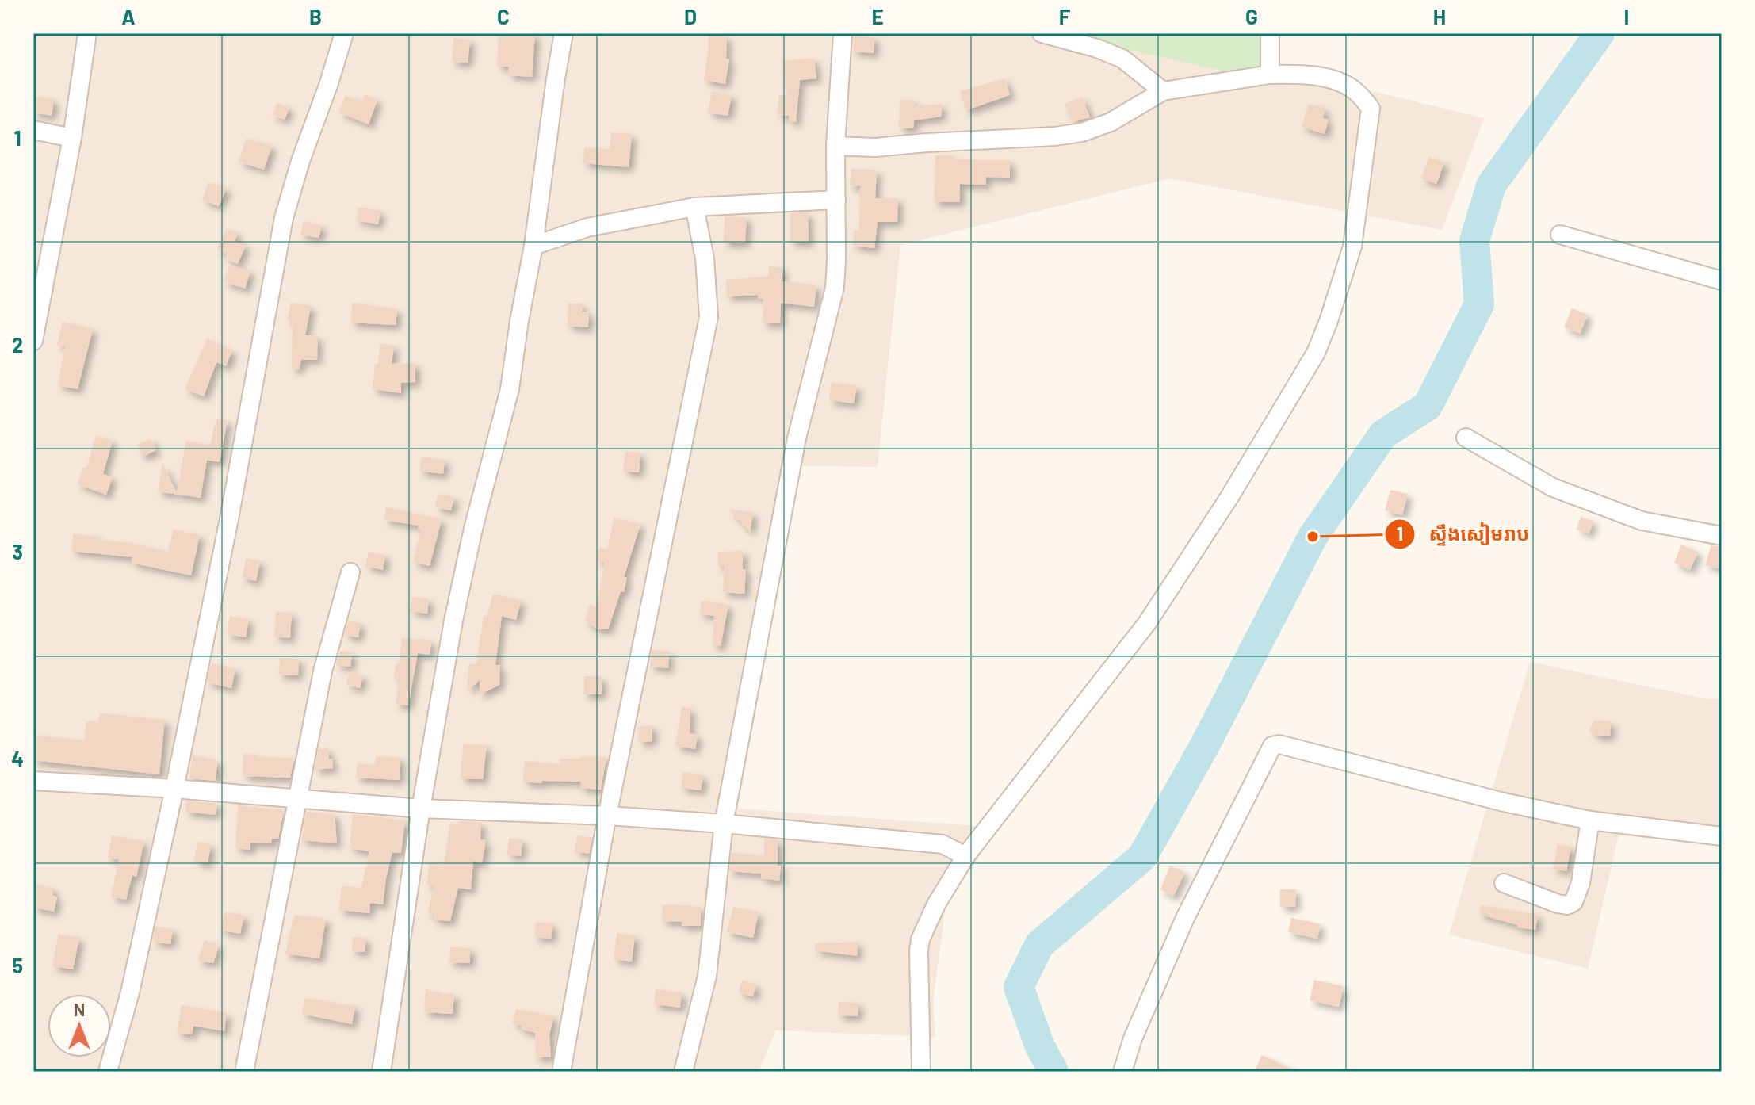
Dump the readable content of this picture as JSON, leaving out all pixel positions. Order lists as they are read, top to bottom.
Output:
{
  "places": ["ស្ទឹងសៀមរាប"],
  "north": "top",
  "grid": {
    "columns": [
      "A",
      "B",
      "C",
      "D",
      "E",
      "F",
      "G",
      "H",
      "I"
    ],
    "rows": [
      "1",
      "2",
      "3",
      "4",
      "5"
    ]
  }
}
